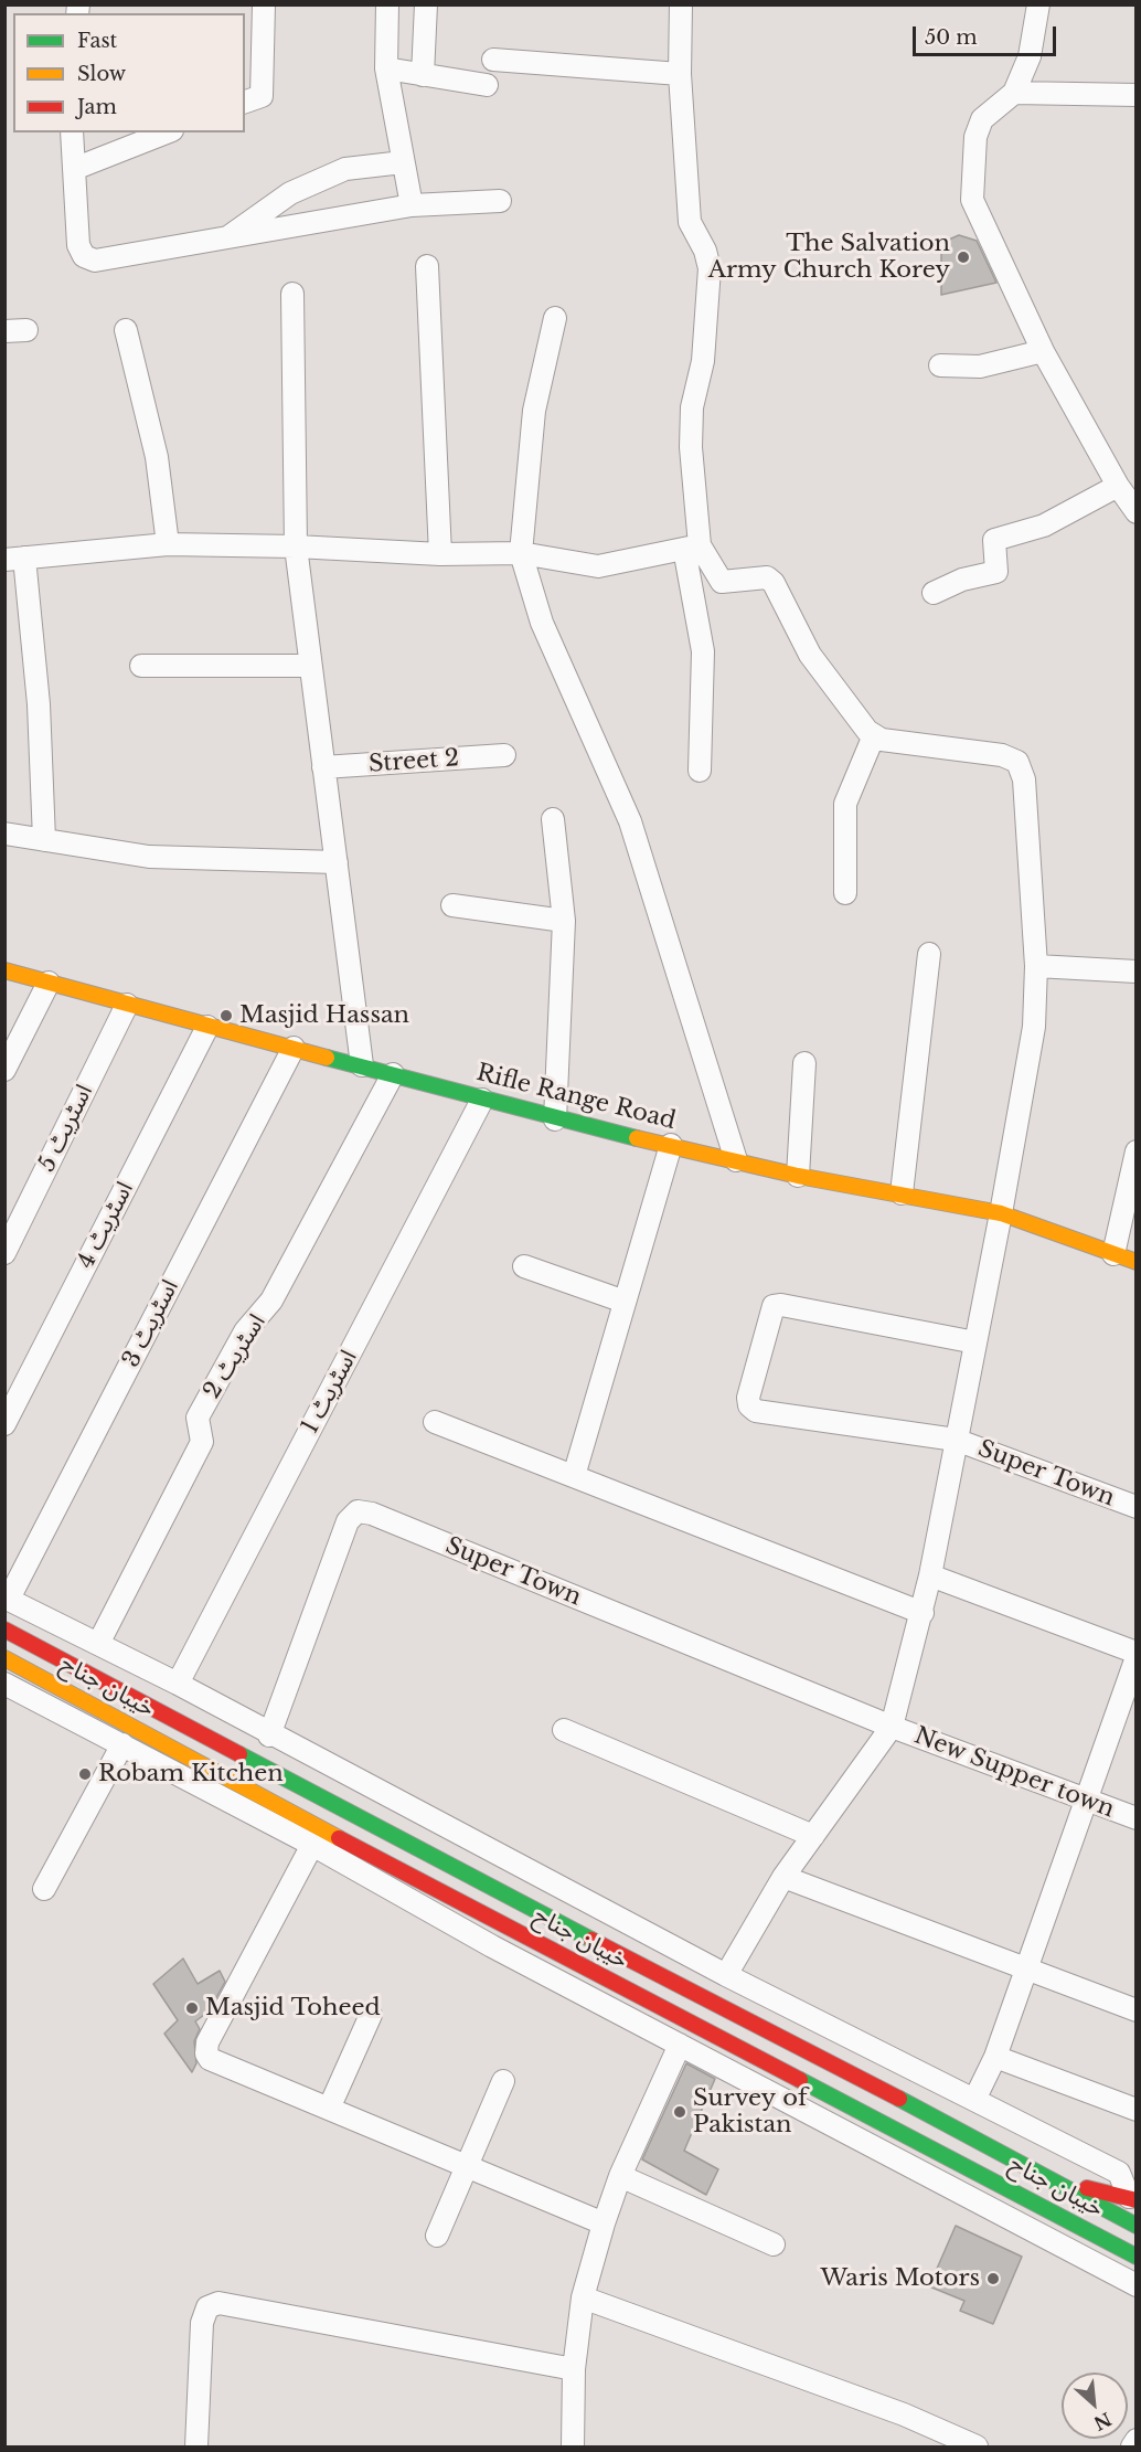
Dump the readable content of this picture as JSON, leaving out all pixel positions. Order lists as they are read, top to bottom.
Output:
{
  "streets": {
    "main road": ["Rifle Range Road", "خیبان جناح"],
    "street": [
      "Street 2",
      "اسٹریٹ 5",
      "اسٹریٹ 4",
      "اسٹریٹ 3",
      "اسٹریٹ 2",
      "اسٹریٹ 1",
      "Super Town",
      "New Supper town"
    ]
  },
  "crossings": [
    ["Rifle Range Road", "اسٹریٹ 5"],
    ["Rifle Range Road", "اسٹریٹ 4"],
    ["Rifle Range Road", "اسٹریٹ 3"],
    ["Rifle Range Road", "اسٹریٹ 2"],
    ["Rifle Range Road", "اسٹریٹ 1"],
    ["Super Town", "New Supper town"]
  ],
  "places": [
    "The Salvation Army Church Korey",
    "Masjid Hassan",
    "Robam Kitchen",
    "Masjid Toheed",
    "Survey of Pakistan",
    "Waris Motors"
  ],
  "legend": ["Fast", "Slow", "Jam"],
  "scale_bar": "50 m",
  "north": "bottom right"
}
